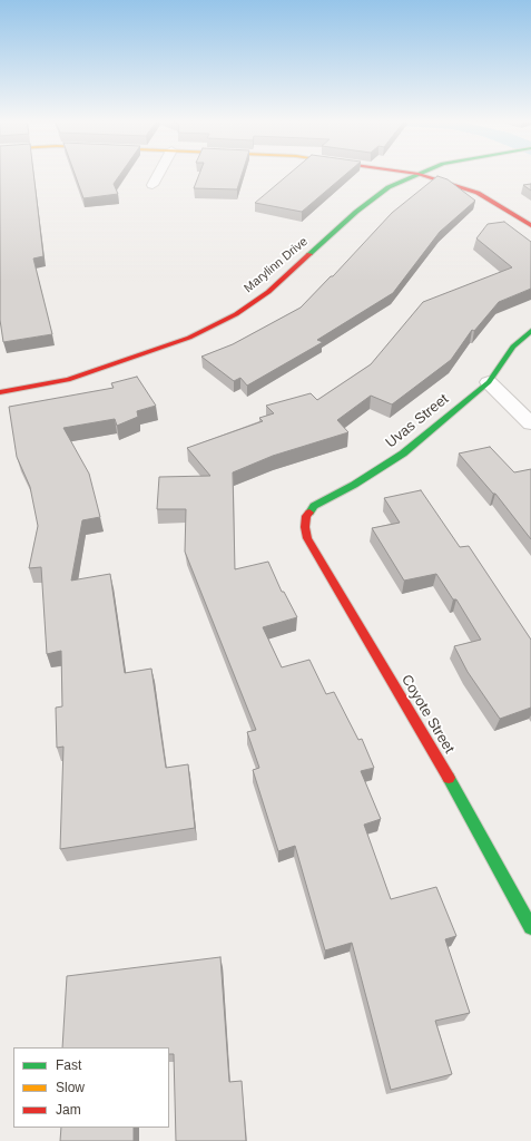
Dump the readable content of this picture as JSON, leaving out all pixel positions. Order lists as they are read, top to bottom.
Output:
{
  "streets": {
    "street": ["Marylinn Drive", "Uvas Street", "Coyote Street"]
  },
  "crossings": [
    ["Uvas Street", "Coyote Street"]
  ],
  "legend": ["Fast", "Slow", "Jam"]
}
